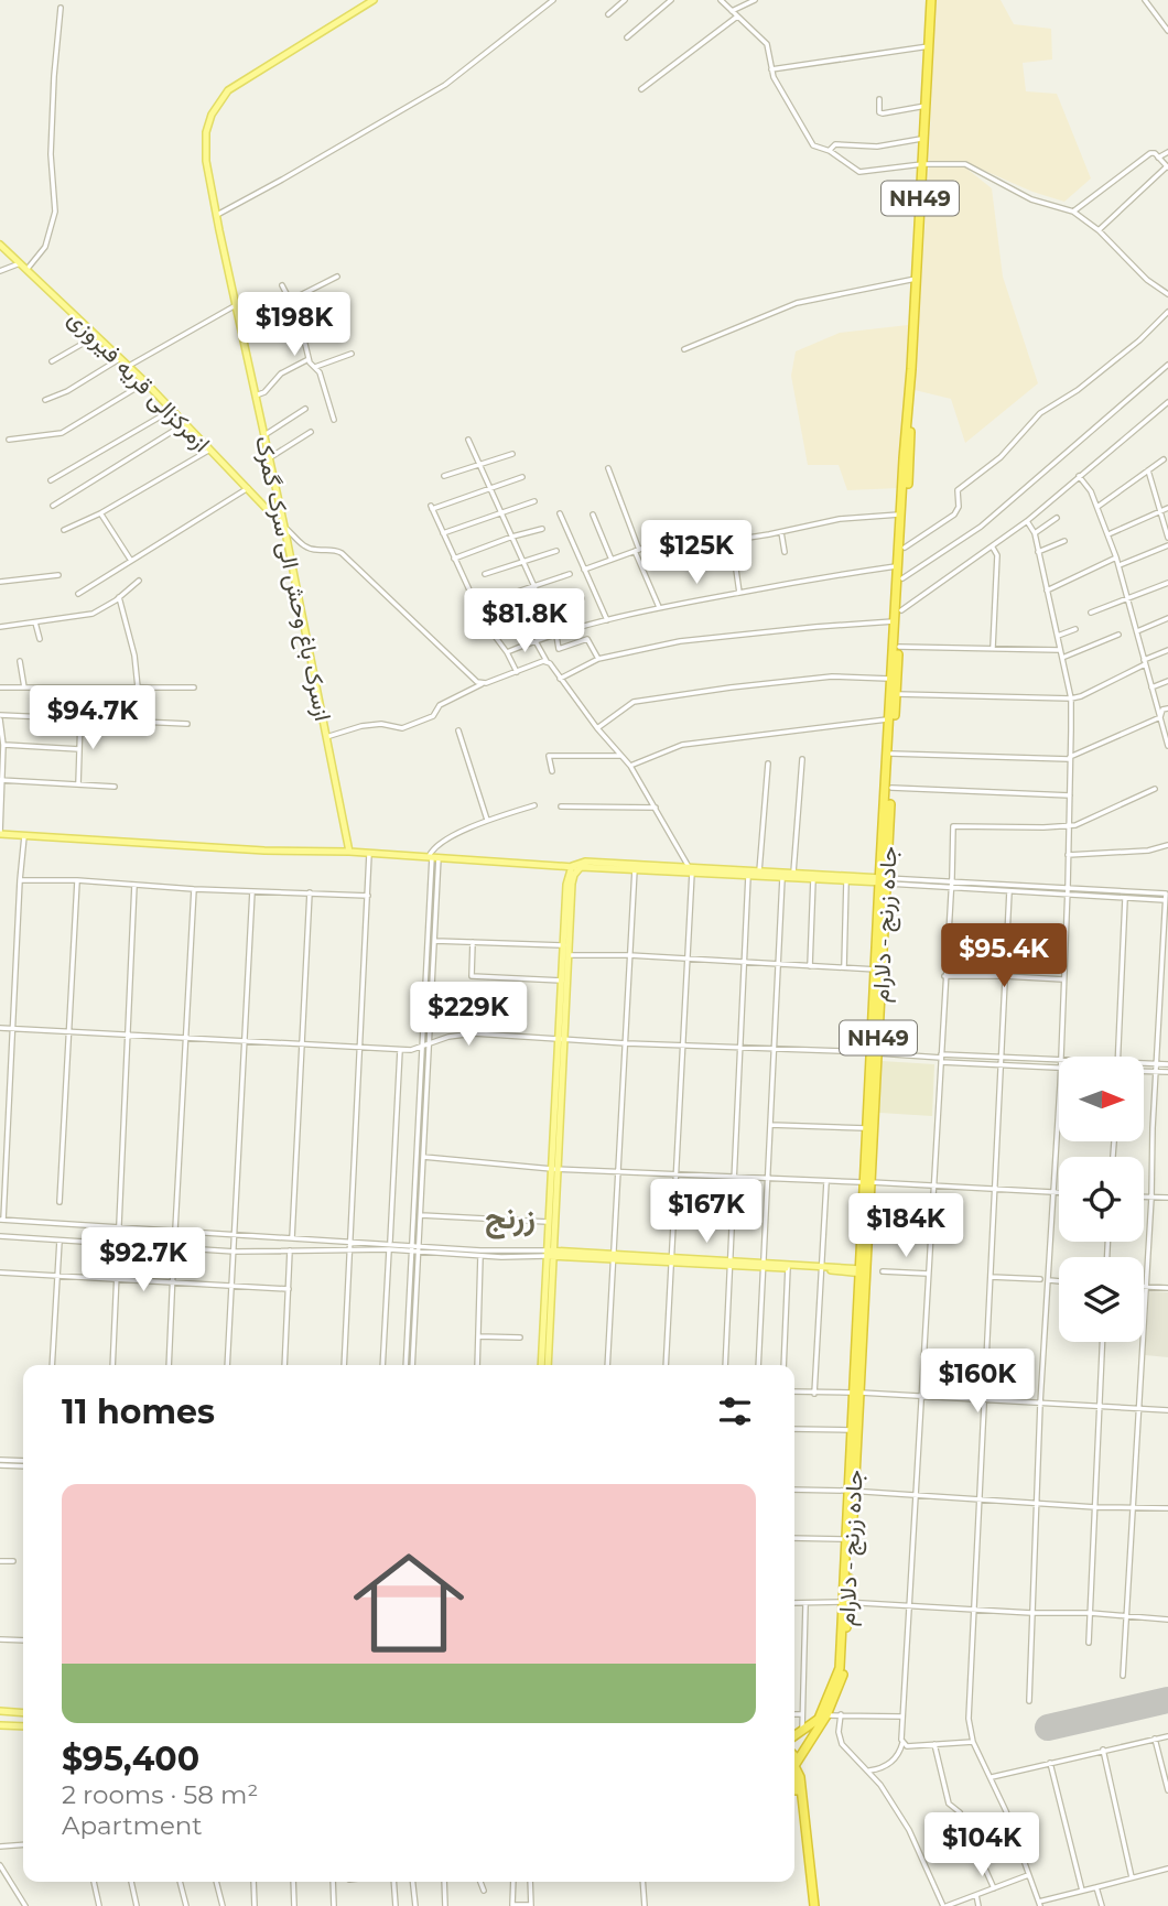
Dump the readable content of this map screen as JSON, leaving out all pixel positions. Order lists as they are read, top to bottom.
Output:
{
  "streets": {
    "highway": ["NH49", "جاده زرنج - دلارام"],
    "main road": ["ازمرکزالی قریه فیروزی", "ازسرک باغ وحش الی سرک گمرک"]
  },
  "crossings": [
    ["ازمرکزالی قریه فیروزی", "ازسرک باغ وحش الی سرک گمرک"]
  ],
  "districts": ["زرنج"],
  "north": "right",
  "page": {
    "price": [
      "$198K",
      "$125K",
      "$81.8K",
      "$94.7K",
      "$95.4K",
      "$229K",
      "$167K",
      "$184K",
      "$92.7K",
      "$160K",
      "$104K"
    ],
    "heading": "11 homes",
    "list": [
      {
        "name": "$95,400",
        "note": "2 rooms · 58 m² · Apartment"
      }
    ]
  }
}
